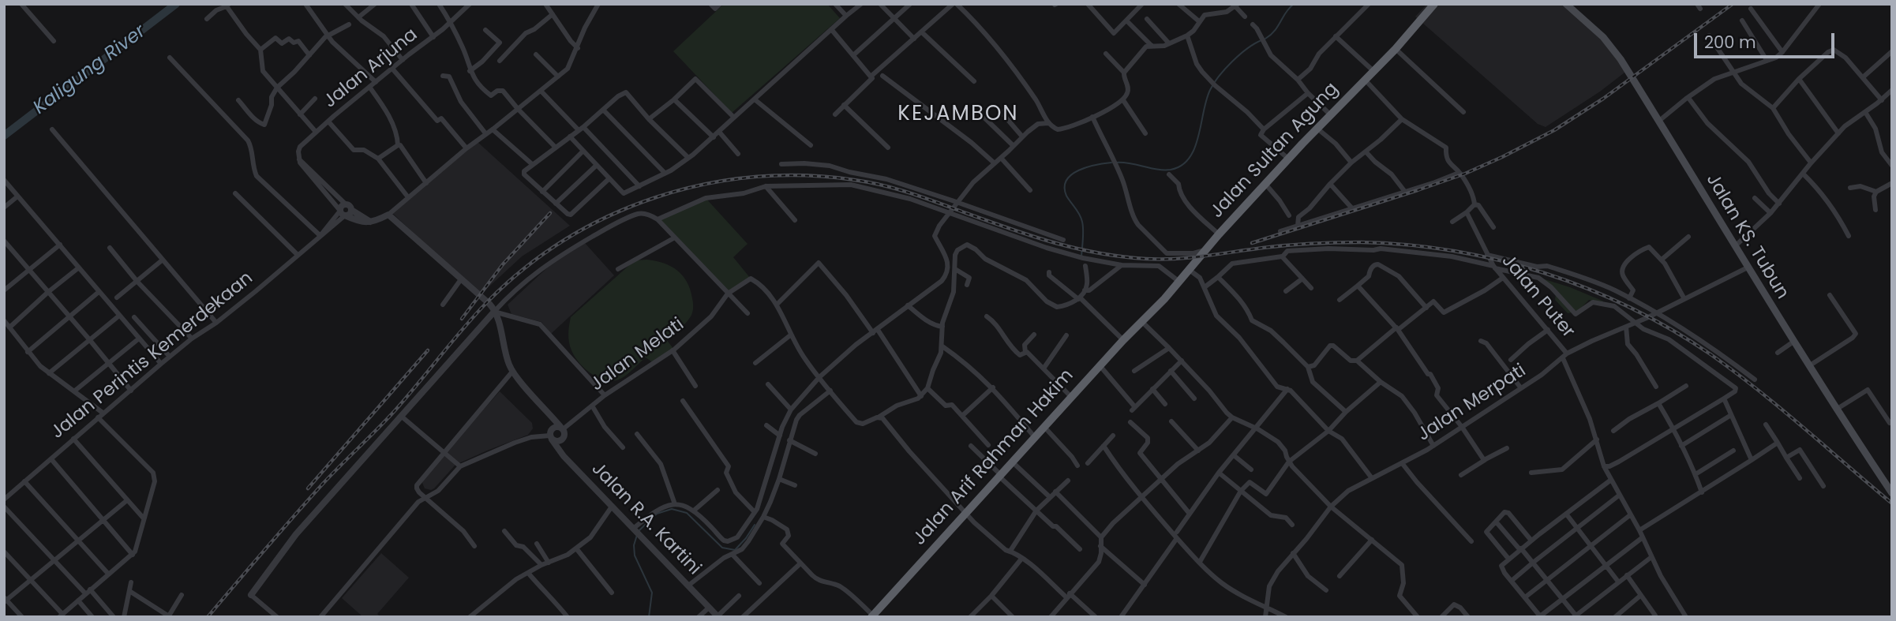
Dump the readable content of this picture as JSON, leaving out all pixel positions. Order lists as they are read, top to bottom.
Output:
{
  "streets": {
    "highway": ["Jalan Sultan Agung", "Jalan Arif Rahman Hakim"],
    "main road": ["Jalan KS. Tubun"],
    "street": [
      "Jalan Arjuna",
      "Jalan Puter",
      "Jalan Melati",
      "Jalan Perintis Kemerdekaan",
      "Jalan Merpati",
      "Jalan R.A. Kartini"
    ]
  },
  "crossings": [
    ["Jalan Sultan Agung", "Jalan Arif Rahman Hakim"],
    ["Jalan KS. Tubun", "Jalan Merpati"],
    ["Jalan Puter", "Jalan Merpati"],
    ["Jalan Melati", "Jalan R.A. Kartini"]
  ],
  "districts": ["KEJAMBON"],
  "water": ["Kaligung River"],
  "scale_bar": "200 m"
}
